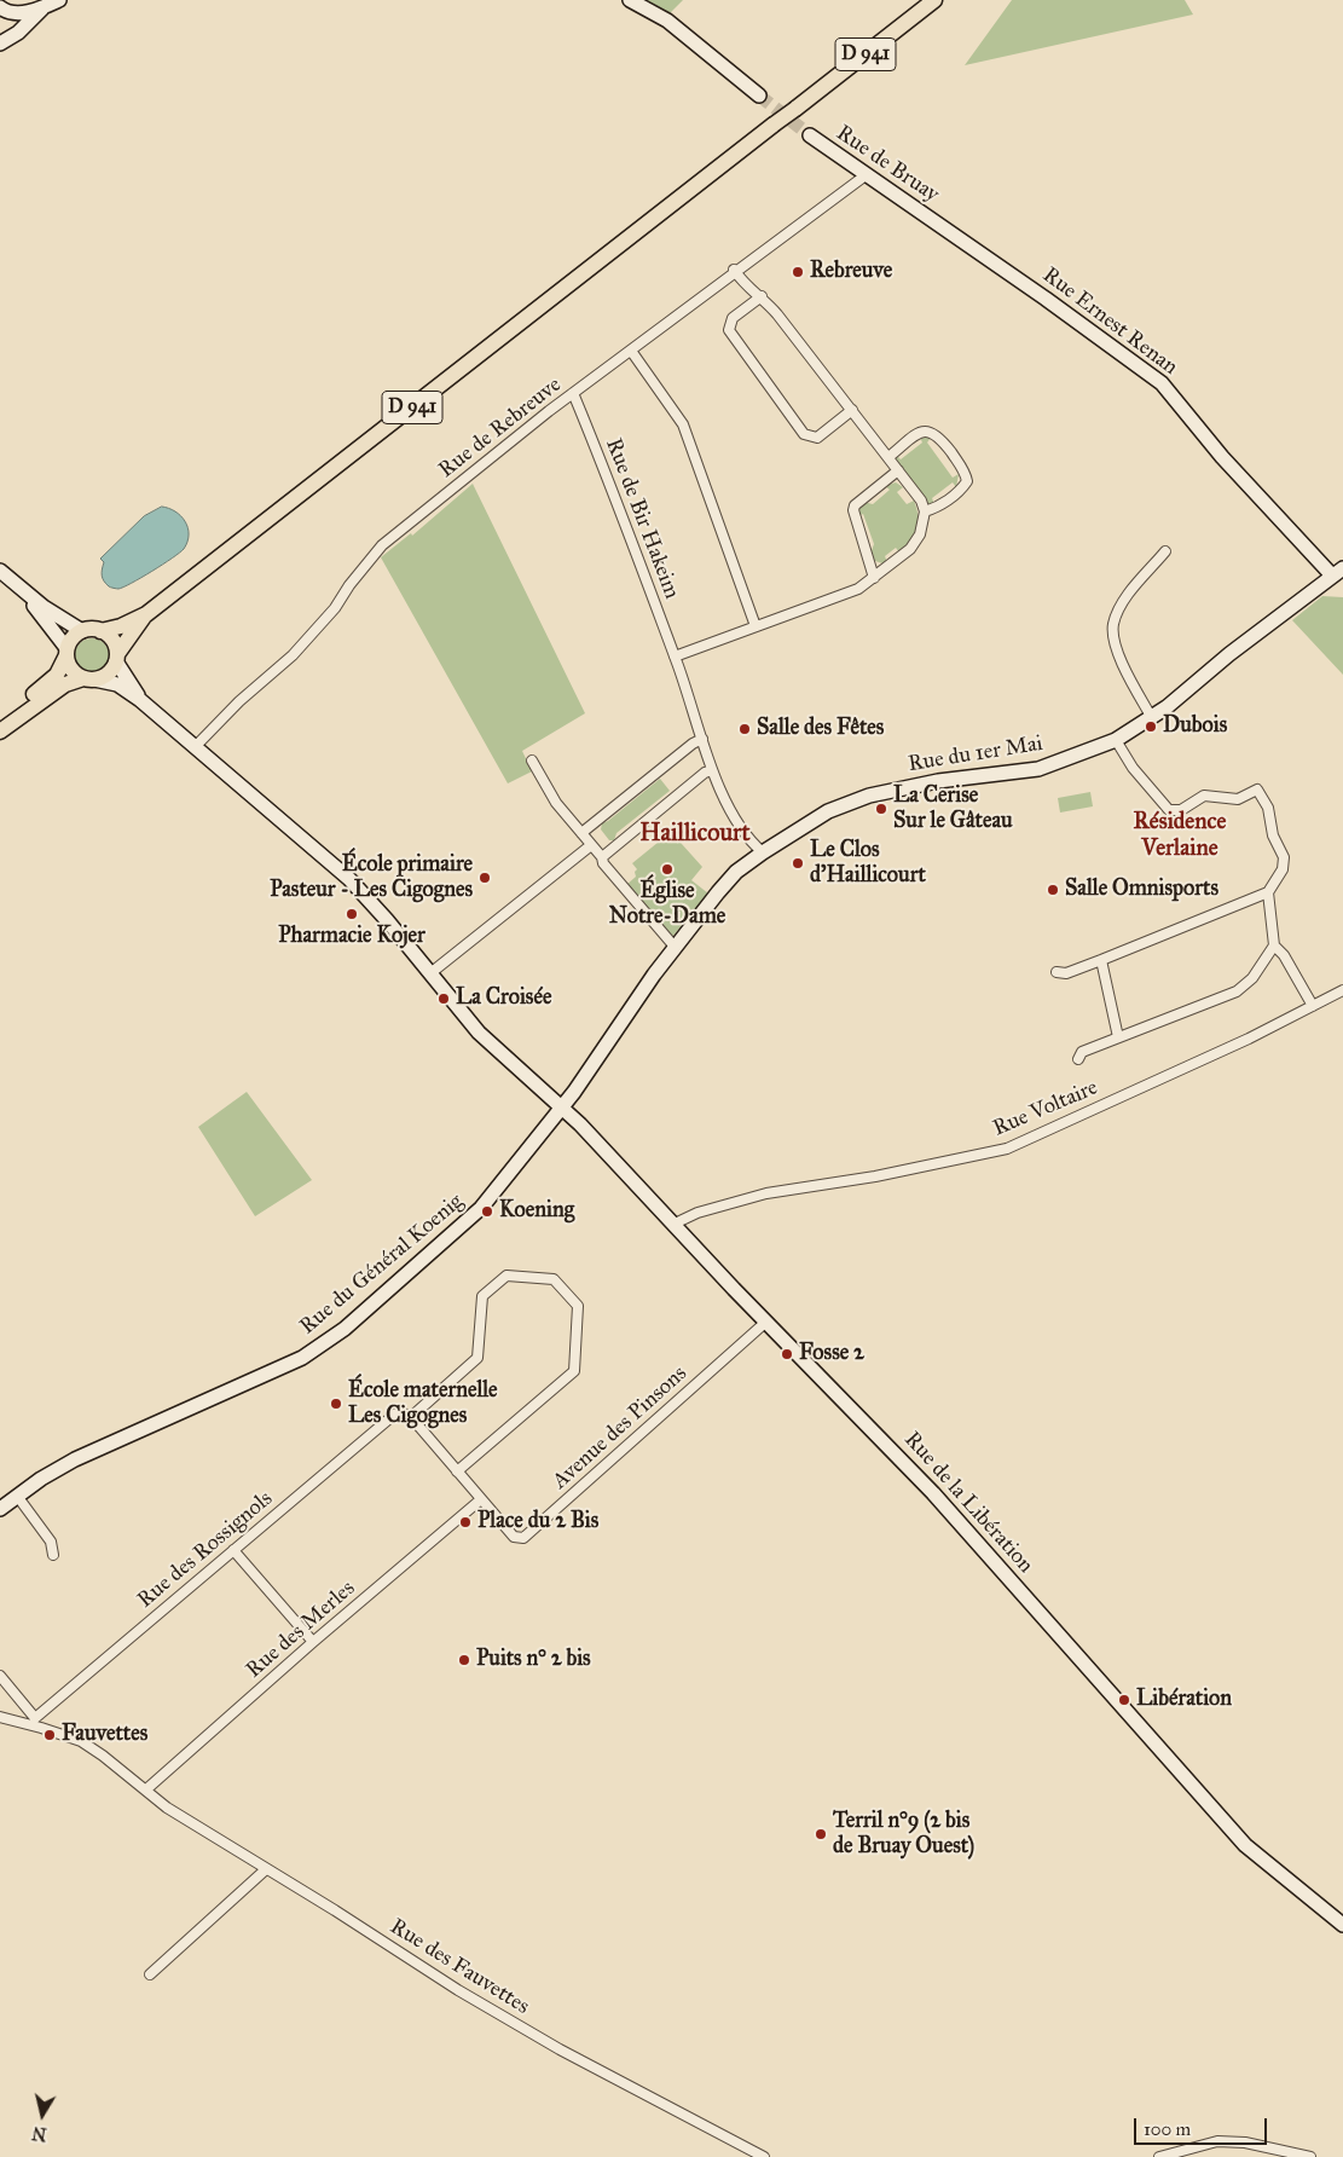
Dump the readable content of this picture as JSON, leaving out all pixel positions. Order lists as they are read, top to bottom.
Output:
{
  "streets": {
    "main road": ["D 941"],
    "street": [
      "Rue de Bruay",
      "Rue Ernest Renan",
      "Rue de Rebreuve",
      "Rue de Bir Hakeim",
      "Rue du 1er Mai",
      "Rue Voltaire",
      "Rue du Général Koenig",
      "Avenue des Pinsons",
      "Rue de la Libération",
      "Rue des Rossignols",
      "Rue des Merles",
      "Rue des Fauvettes"
    ]
  },
  "crossings": [
    ["Rue de Bruay", "Rue Ernest Renan"],
    ["Rue de Bruay", "Rue de Rebreuve"],
    ["Rue Ernest Renan", "Rue du 1er Mai"],
    ["Rue de Rebreuve", "Rue de Bir Hakeim"],
    ["Rue de Rebreuve", "Rue de la Libération"],
    ["Rue de Bir Hakeim", "Rue du 1er Mai"],
    ["Rue du 1er Mai", "Rue du Général Koenig"],
    ["Rue du 1er Mai", "Rue de la Libération"],
    ["Rue Voltaire", "Rue de la Libération"],
    ["Rue du Général Koenig", "Rue de la Libération"],
    ["Avenue des Pinsons", "Rue de la Libération"],
    ["Avenue des Pinsons", "Rue des Rossignols"],
    ["Avenue des Pinsons", "Rue des Merles"],
    ["Rue des Rossignols", "Rue des Fauvettes"],
    ["Rue des Merles", "Rue des Fauvettes"]
  ],
  "districts": ["Résidence Verlaine", "Haillicourt"],
  "places": [
    "Rebreuve",
    "Dubois",
    "Salle des Fêtes",
    "La Cerise Sur le Gâteau",
    "Le Clos d'Haillicourt",
    "Église Notre-Dame",
    "École primaire Pasteur - Les Cigognes",
    "Salle Omnisports",
    "Pharmacie Kojer",
    "La Croisée",
    "Koening",
    "Fosse 2",
    "École maternelle Les Cigognes",
    "Place du 2 Bis",
    "Puits n° 2 bis",
    "Libération",
    "Fauvettes",
    "Terril n°9 (2 bis de Bruay Ouest)"
  ],
  "scale_bar": "100 m",
  "north": "bottom"
}
